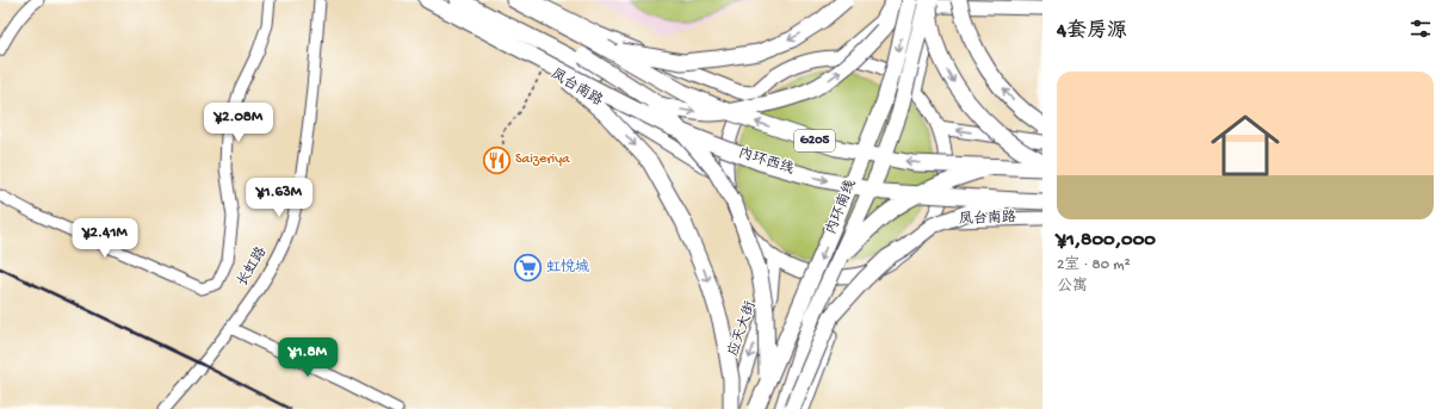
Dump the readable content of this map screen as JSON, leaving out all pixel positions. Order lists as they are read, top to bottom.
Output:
{
  "streets": {
    "highway": ["G205", "内环西线", "内环南线"],
    "main road": ["凤台南路", "应天大街"],
    "street": ["长虹路"]
  },
  "places": {
    "restaurant": ["Saizeriya"],
    "supermarket": ["虹悦城"]
  },
  "page": {
    "heading": "4套房源",
    "list": [
      {
        "name": "¥1,800,000",
        "note": "2室 · 80 m² · 公寓"
      }
    ],
    "price": [
      "¥2.08M",
      "¥1.63M",
      "¥2.41M",
      "¥1.8M"
    ]
  }
}
